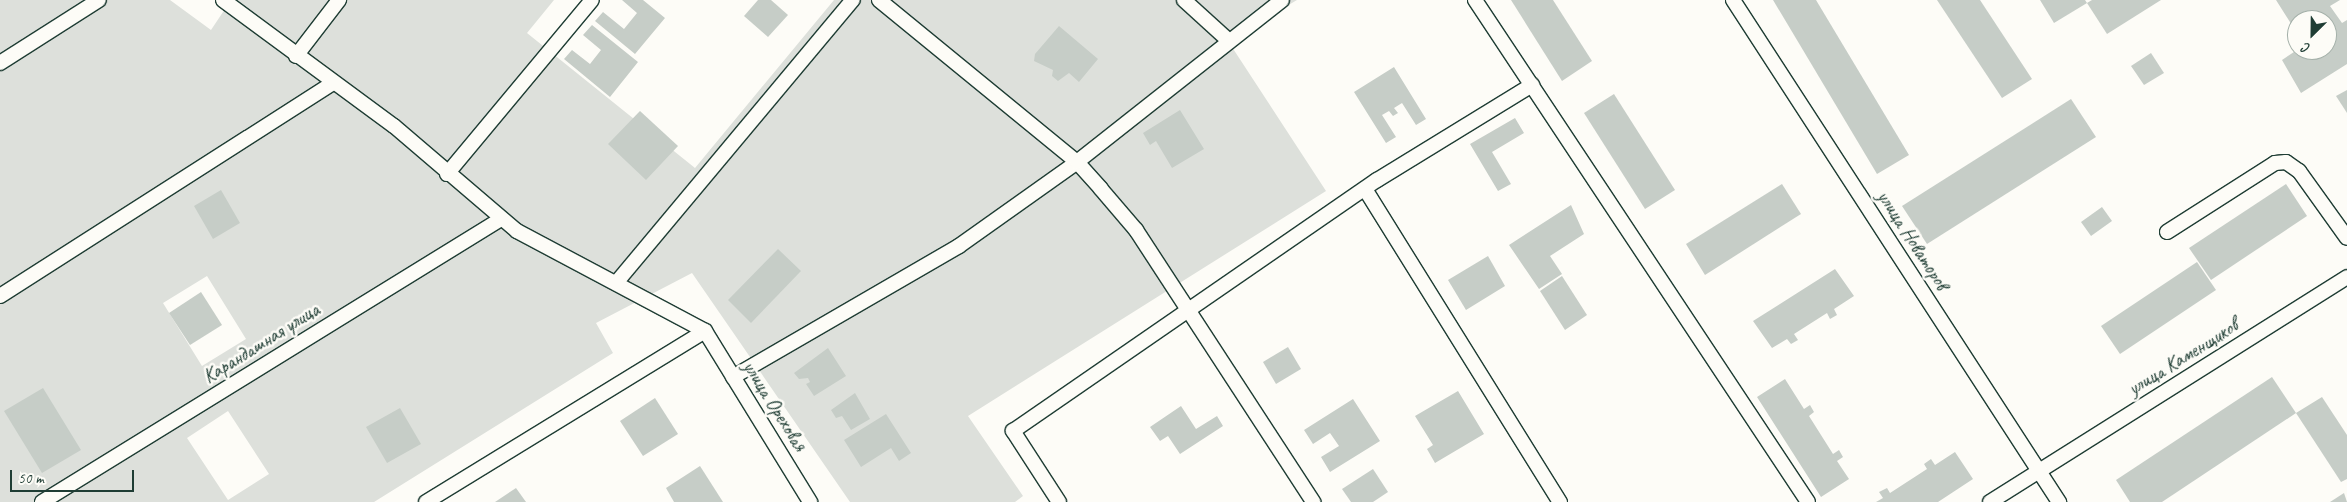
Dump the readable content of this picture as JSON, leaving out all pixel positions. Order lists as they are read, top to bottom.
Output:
{
  "streets": {
    "street": [
      "улица Новаторов",
      "Карандашная улица",
      "улица Каменщиков",
      "улица Ореховая"
    ]
  },
  "crossings": [
    ["улица Новаторов", "улица Каменщиков"]
  ],
  "scale_bar": "50 m",
  "north": "bottom left"
}
